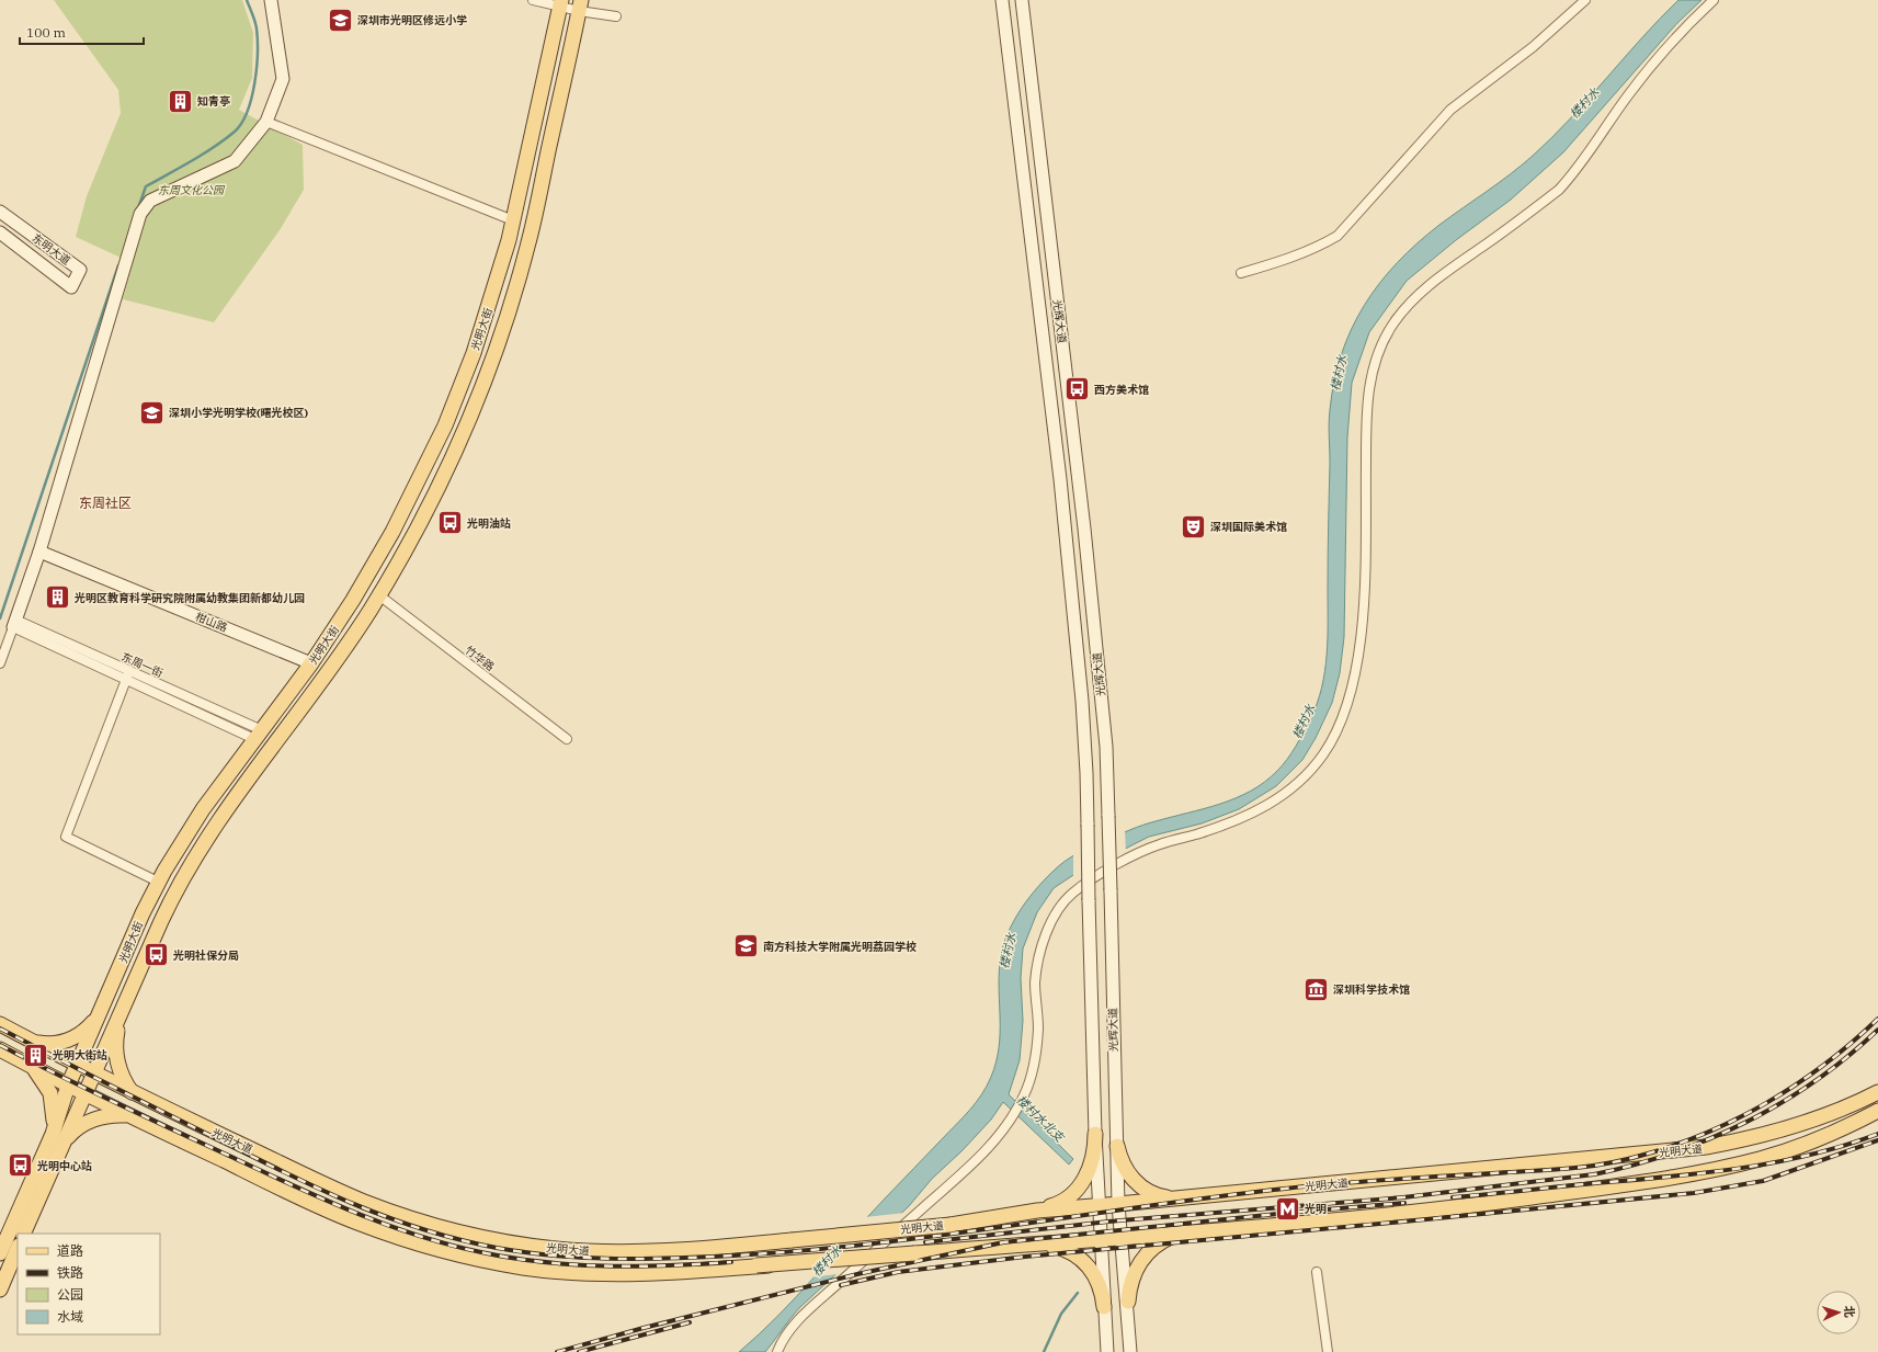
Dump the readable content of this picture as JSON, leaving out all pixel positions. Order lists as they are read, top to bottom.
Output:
{
  "streets": {
    "main road": [
      "东明大道",
      "光辉大道",
      "光明大街",
      "柑山路",
      "光明大道"
    ],
    "street": ["竹华路", "东周一街"]
  },
  "crossings": [
    ["光辉大道", "光明大道"],
    ["光明大街", "柑山路"],
    ["光明大街", "竹华路"],
    ["光明大街", "东周一街"],
    ["光明大街", "光明大道"]
  ],
  "districts": ["东周社区"],
  "water": ["楼村水", "楼村水北支"],
  "parks": ["东周文化公园"],
  "places": {
    "school or university": ["深圳市光明区修远小学", "深圳小学光明学校(曙光校区)", "南方科技大学附属光明荔园学校"],
    "building": ["知青亭", "光明区教育科学研究院附属幼教集团新都幼儿园", "光明大街站"],
    "bus stop": [
      "西方美术馆",
      "光明油站",
      "光明社保分局",
      "光明中心站"
    ],
    "theatre": ["深圳国际美术馆"],
    "museum": ["深圳科学技术馆"],
    "metro station": ["光明"]
  },
  "legend": [
    "道路",
    "铁路",
    "公园",
    "水域"
  ],
  "scale_bar": "100 m",
  "north": "right"
}
